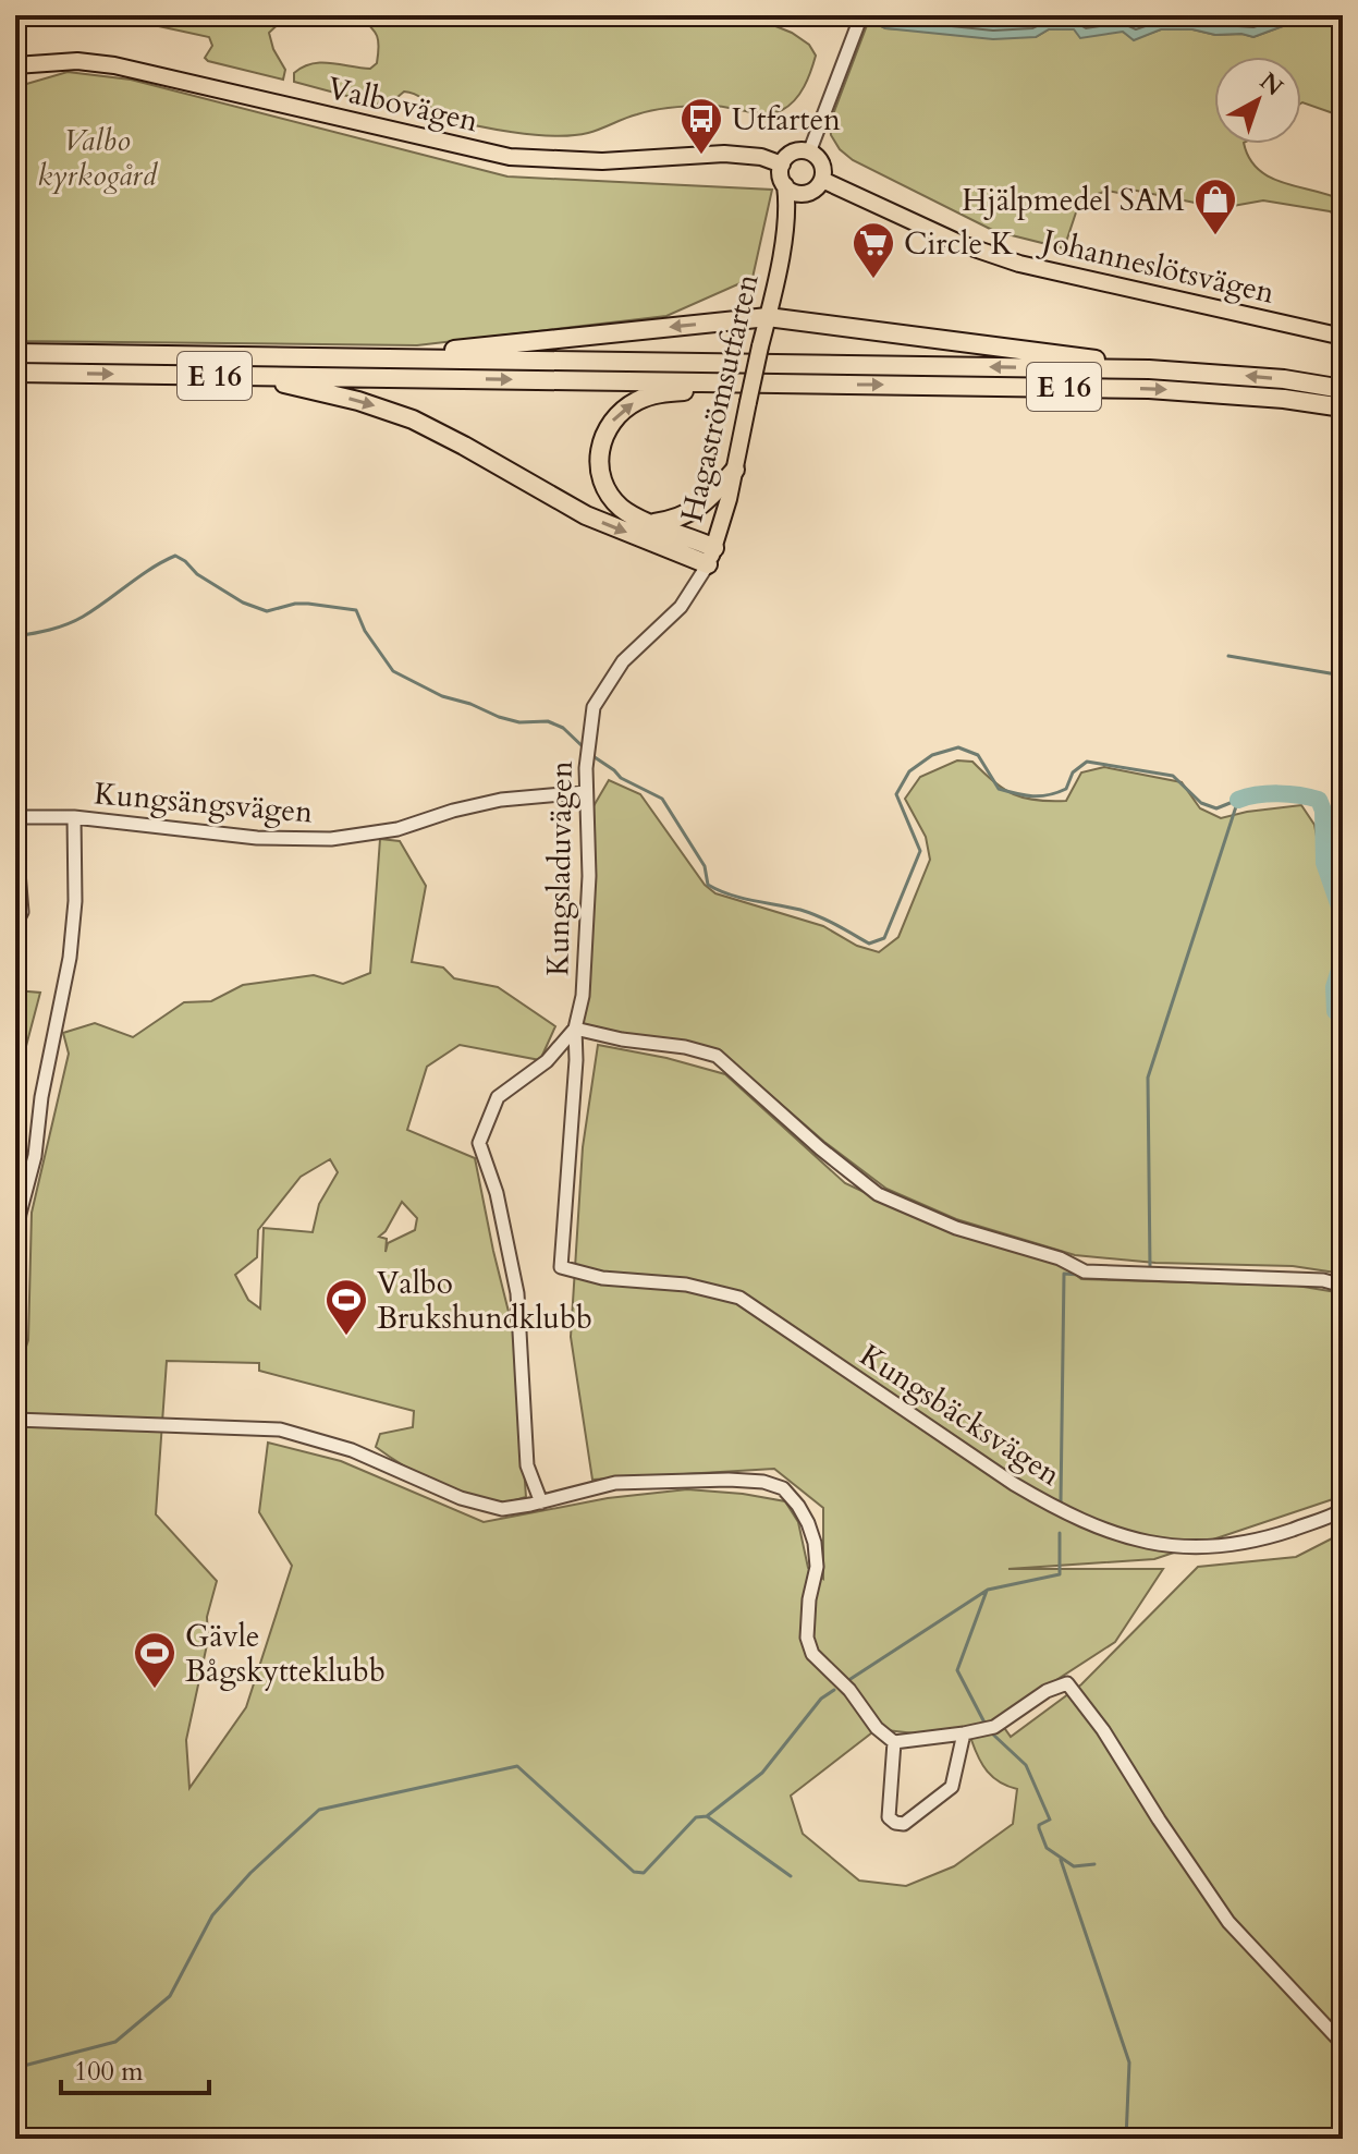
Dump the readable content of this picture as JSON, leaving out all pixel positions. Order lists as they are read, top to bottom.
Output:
{
  "streets": {
    "highway": ["E 16"],
    "main road": ["Valbovägen", "Johanneslötsvägen", "Hagaströmsutfarten"],
    "street": ["Kungsängsvägen", "Kungsladuvägen", "Kungsbäcksvägen"]
  },
  "crossings": [
    ["Valbovägen", "Johanneslötsvägen"],
    ["Valbovägen", "Hagaströmsutfarten"],
    ["Johanneslötsvägen", "Hagaströmsutfarten"],
    ["Hagaströmsutfarten", "Kungsladuvägen"],
    ["Kungsängsvägen", "Kungsladuvägen"],
    ["Kungsladuvägen", "Kungsbäcksvägen"]
  ],
  "parks": ["Valbo kyrkogård"],
  "places": {
    "bus stop": ["Utfarten"],
    "shop": ["Hjälpmedel SAM"],
    "supermarket": ["Circle K"],
    "sports": ["Valbo Brukshundklubb", "Gävle Bågskytteklubb"]
  },
  "scale_bar": "100 m",
  "north": "top right"
}
